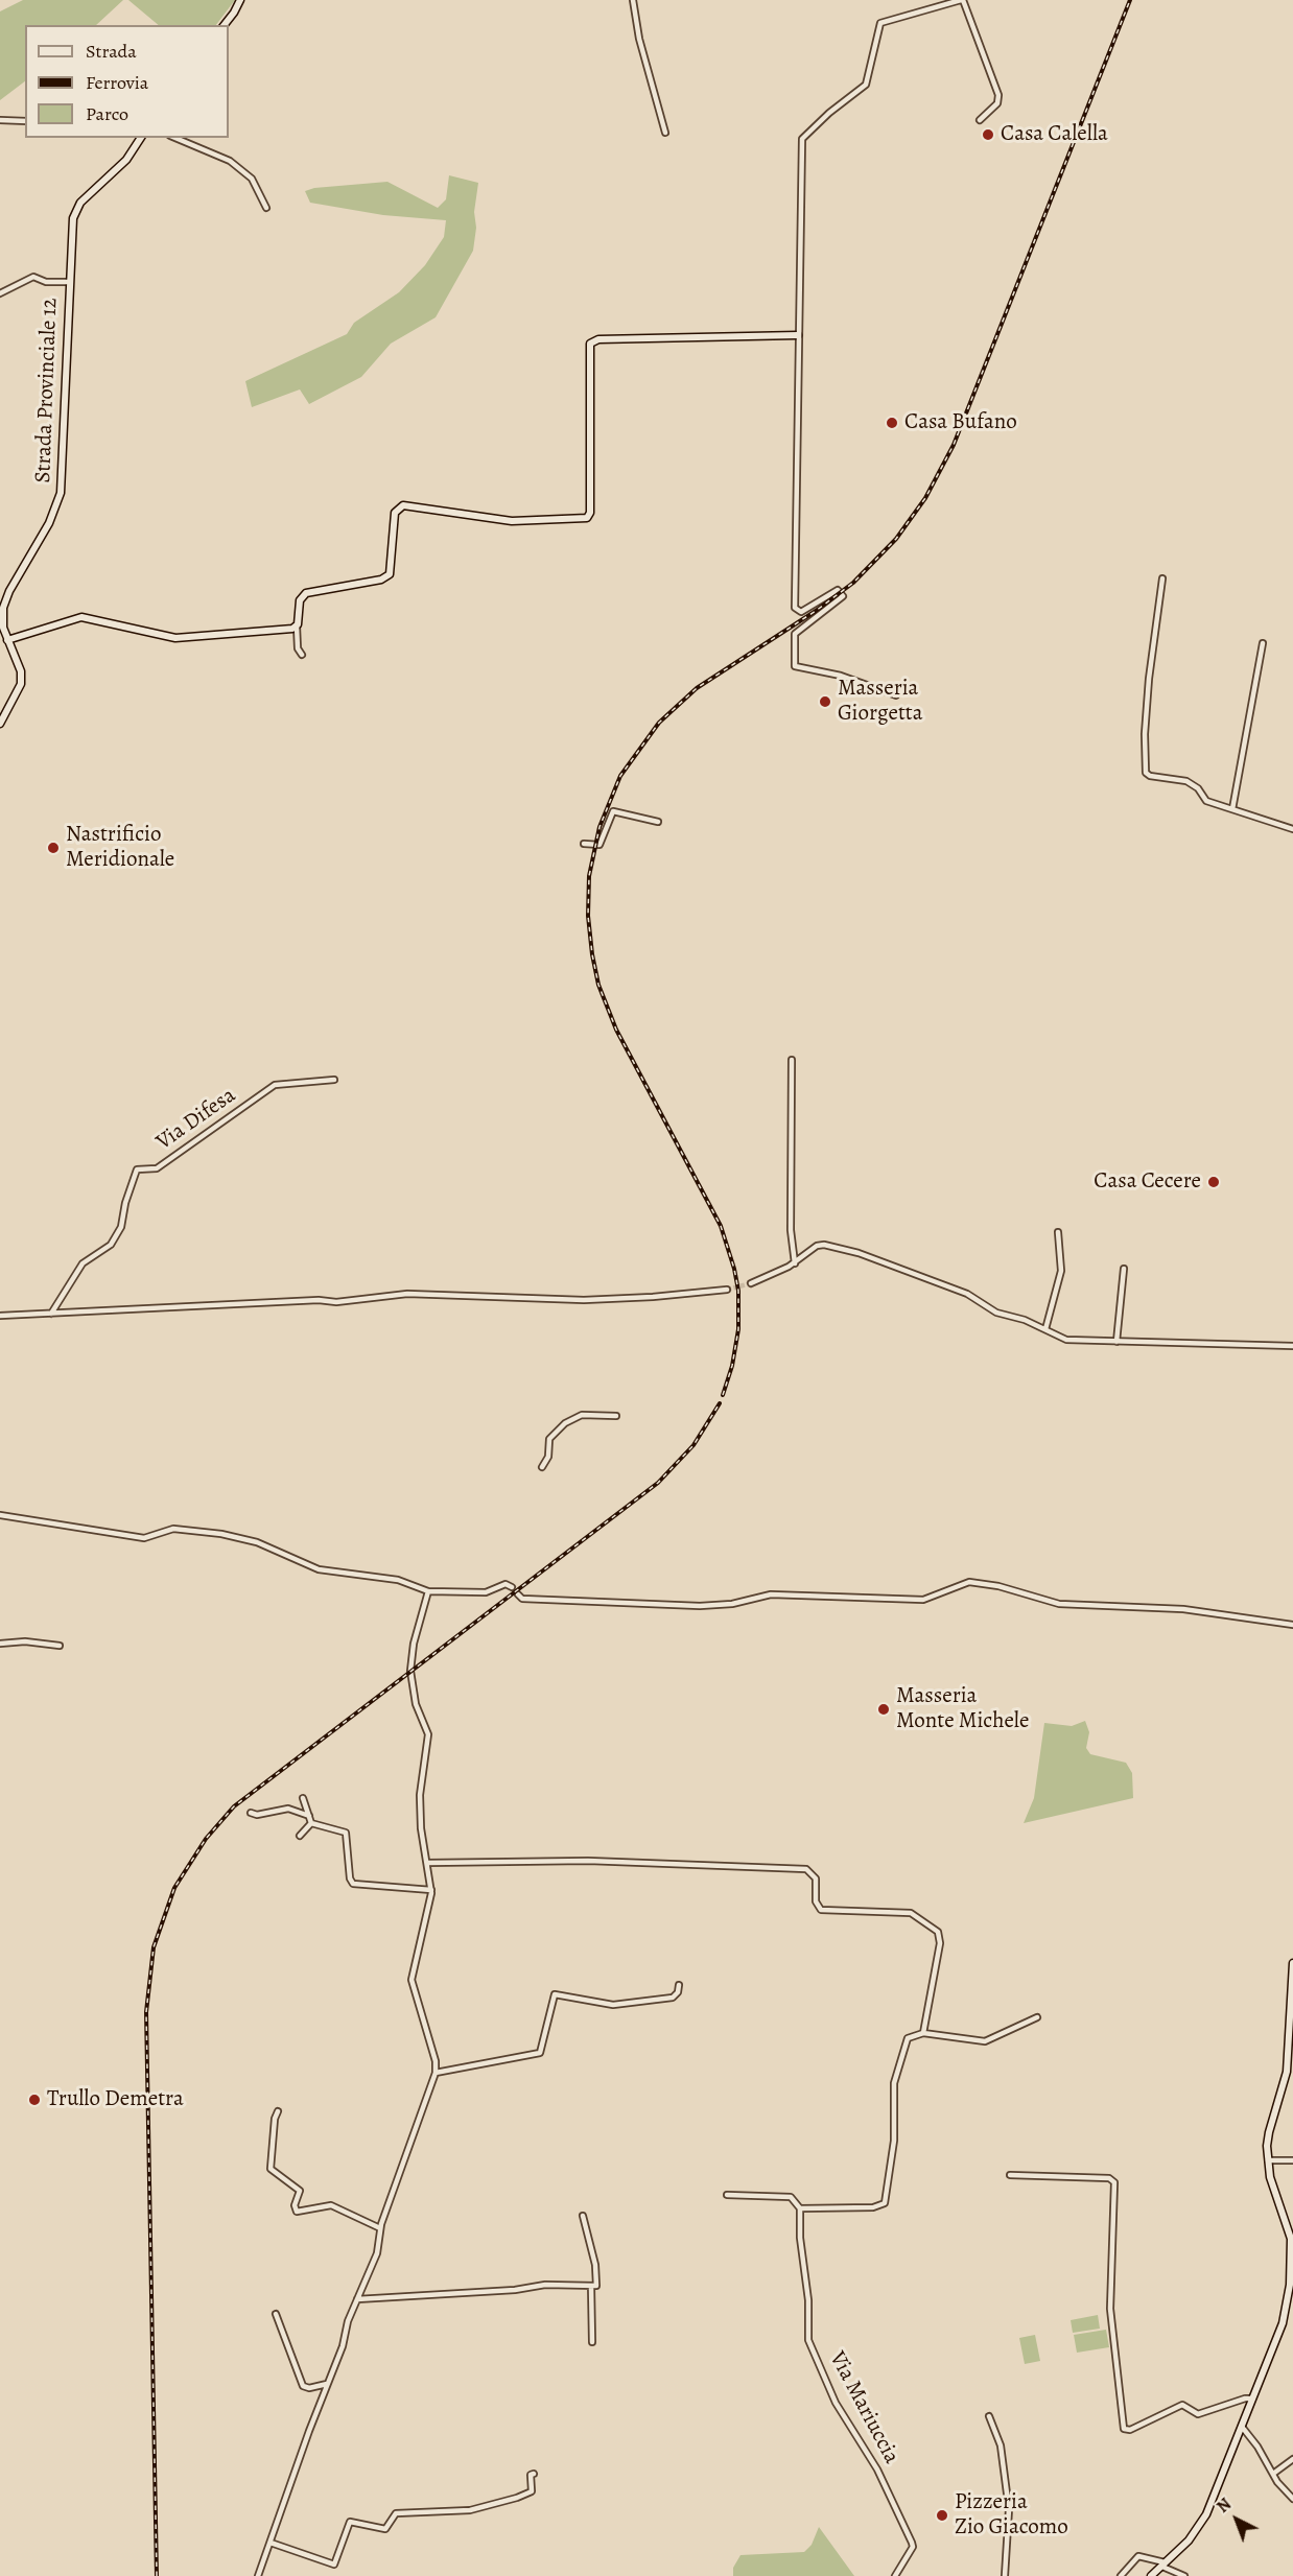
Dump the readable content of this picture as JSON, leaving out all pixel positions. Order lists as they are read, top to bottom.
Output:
{
  "streets": {
    "street": ["Strada Provinciale 12", "Via Difesa", "Via Mariuccia"]
  },
  "places": [
    "Casa Calella",
    "Casa Bufano",
    "Masseria Giorgetta",
    "Nastrificio Meridionale",
    "Casa Cecere",
    "Masseria Monte Michele",
    "Trullo Demetra",
    "Pizzeria Zio Giacomo"
  ],
  "legend": ["Strada", "Ferrovia", "Parco"],
  "north": "top left"
}
